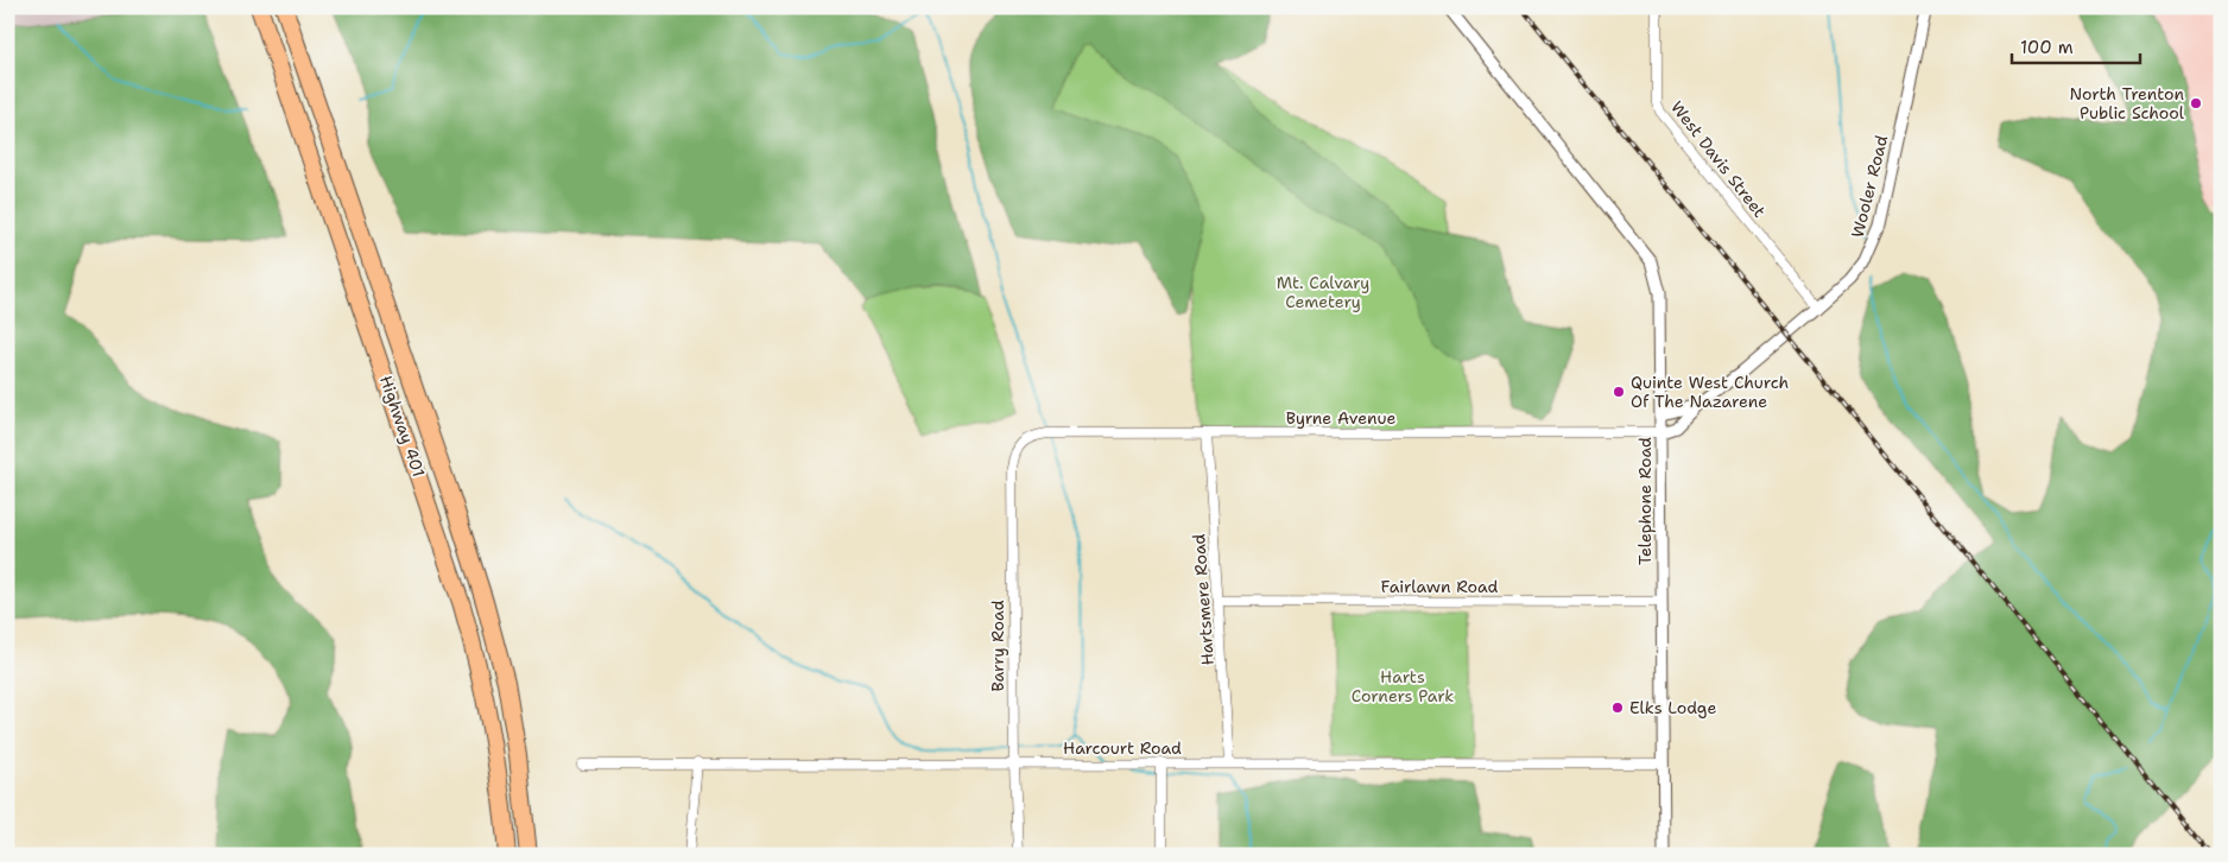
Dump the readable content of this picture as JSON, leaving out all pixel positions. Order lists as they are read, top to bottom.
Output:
{
  "streets": {
    "highway": ["Highway 401"],
    "street": [
      "West Davis Street",
      "Wooler Road",
      "Byrne Avenue",
      "Telephone Road",
      "Fairlawn Road",
      "Hartsmere Road",
      "Barry Road",
      "Harcourt Road"
    ]
  },
  "crossings": [
    ["West Davis Street", "Wooler Road"],
    ["Wooler Road", "Byrne Avenue"],
    ["Wooler Road", "Telephone Road"],
    ["Byrne Avenue", "Telephone Road"],
    ["Byrne Avenue", "Hartsmere Road"],
    ["Byrne Avenue", "Barry Road"],
    ["Telephone Road", "Fairlawn Road"],
    ["Telephone Road", "Harcourt Road"],
    ["Fairlawn Road", "Hartsmere Road"],
    ["Hartsmere Road", "Harcourt Road"],
    ["Barry Road", "Harcourt Road"]
  ],
  "parks": ["Mt. Calvary Cemetery", "Harts Corners Park"],
  "places": ["North Trenton Public School", "Quinte West Church Of The Nazarene", "Elks Lodge"],
  "scale_bar": "100 m"
}
